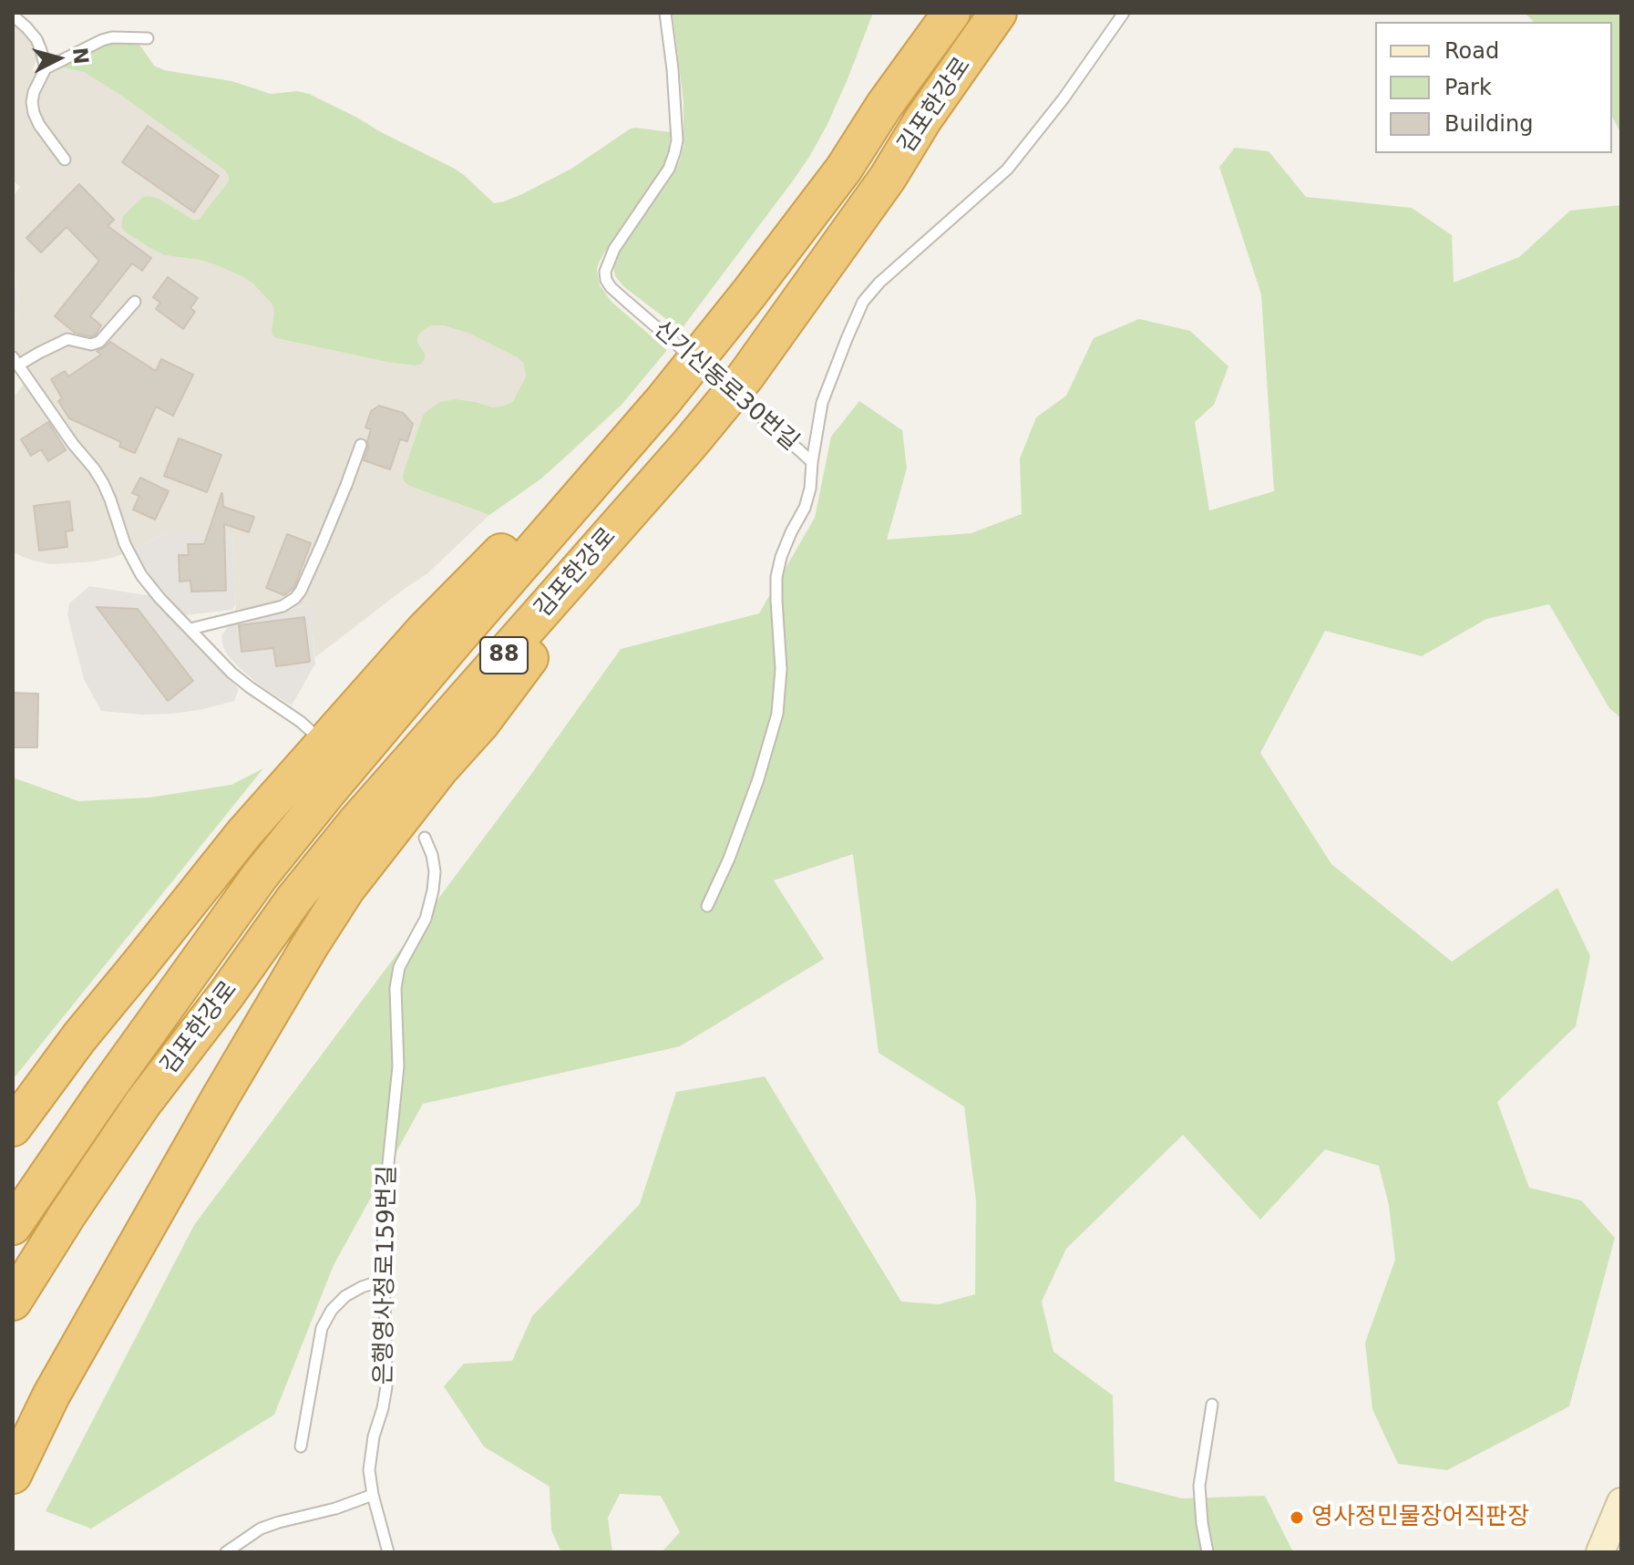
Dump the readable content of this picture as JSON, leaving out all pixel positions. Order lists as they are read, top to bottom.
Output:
{
  "streets": {
    "highway": ["김포한강로", "88"],
    "lane": ["신기신동로30번길", "은행영사정로159번길"]
  },
  "places": ["영사정민물장어직판장"],
  "legend": ["Road", "Park", "Building"],
  "north": "right"
}
